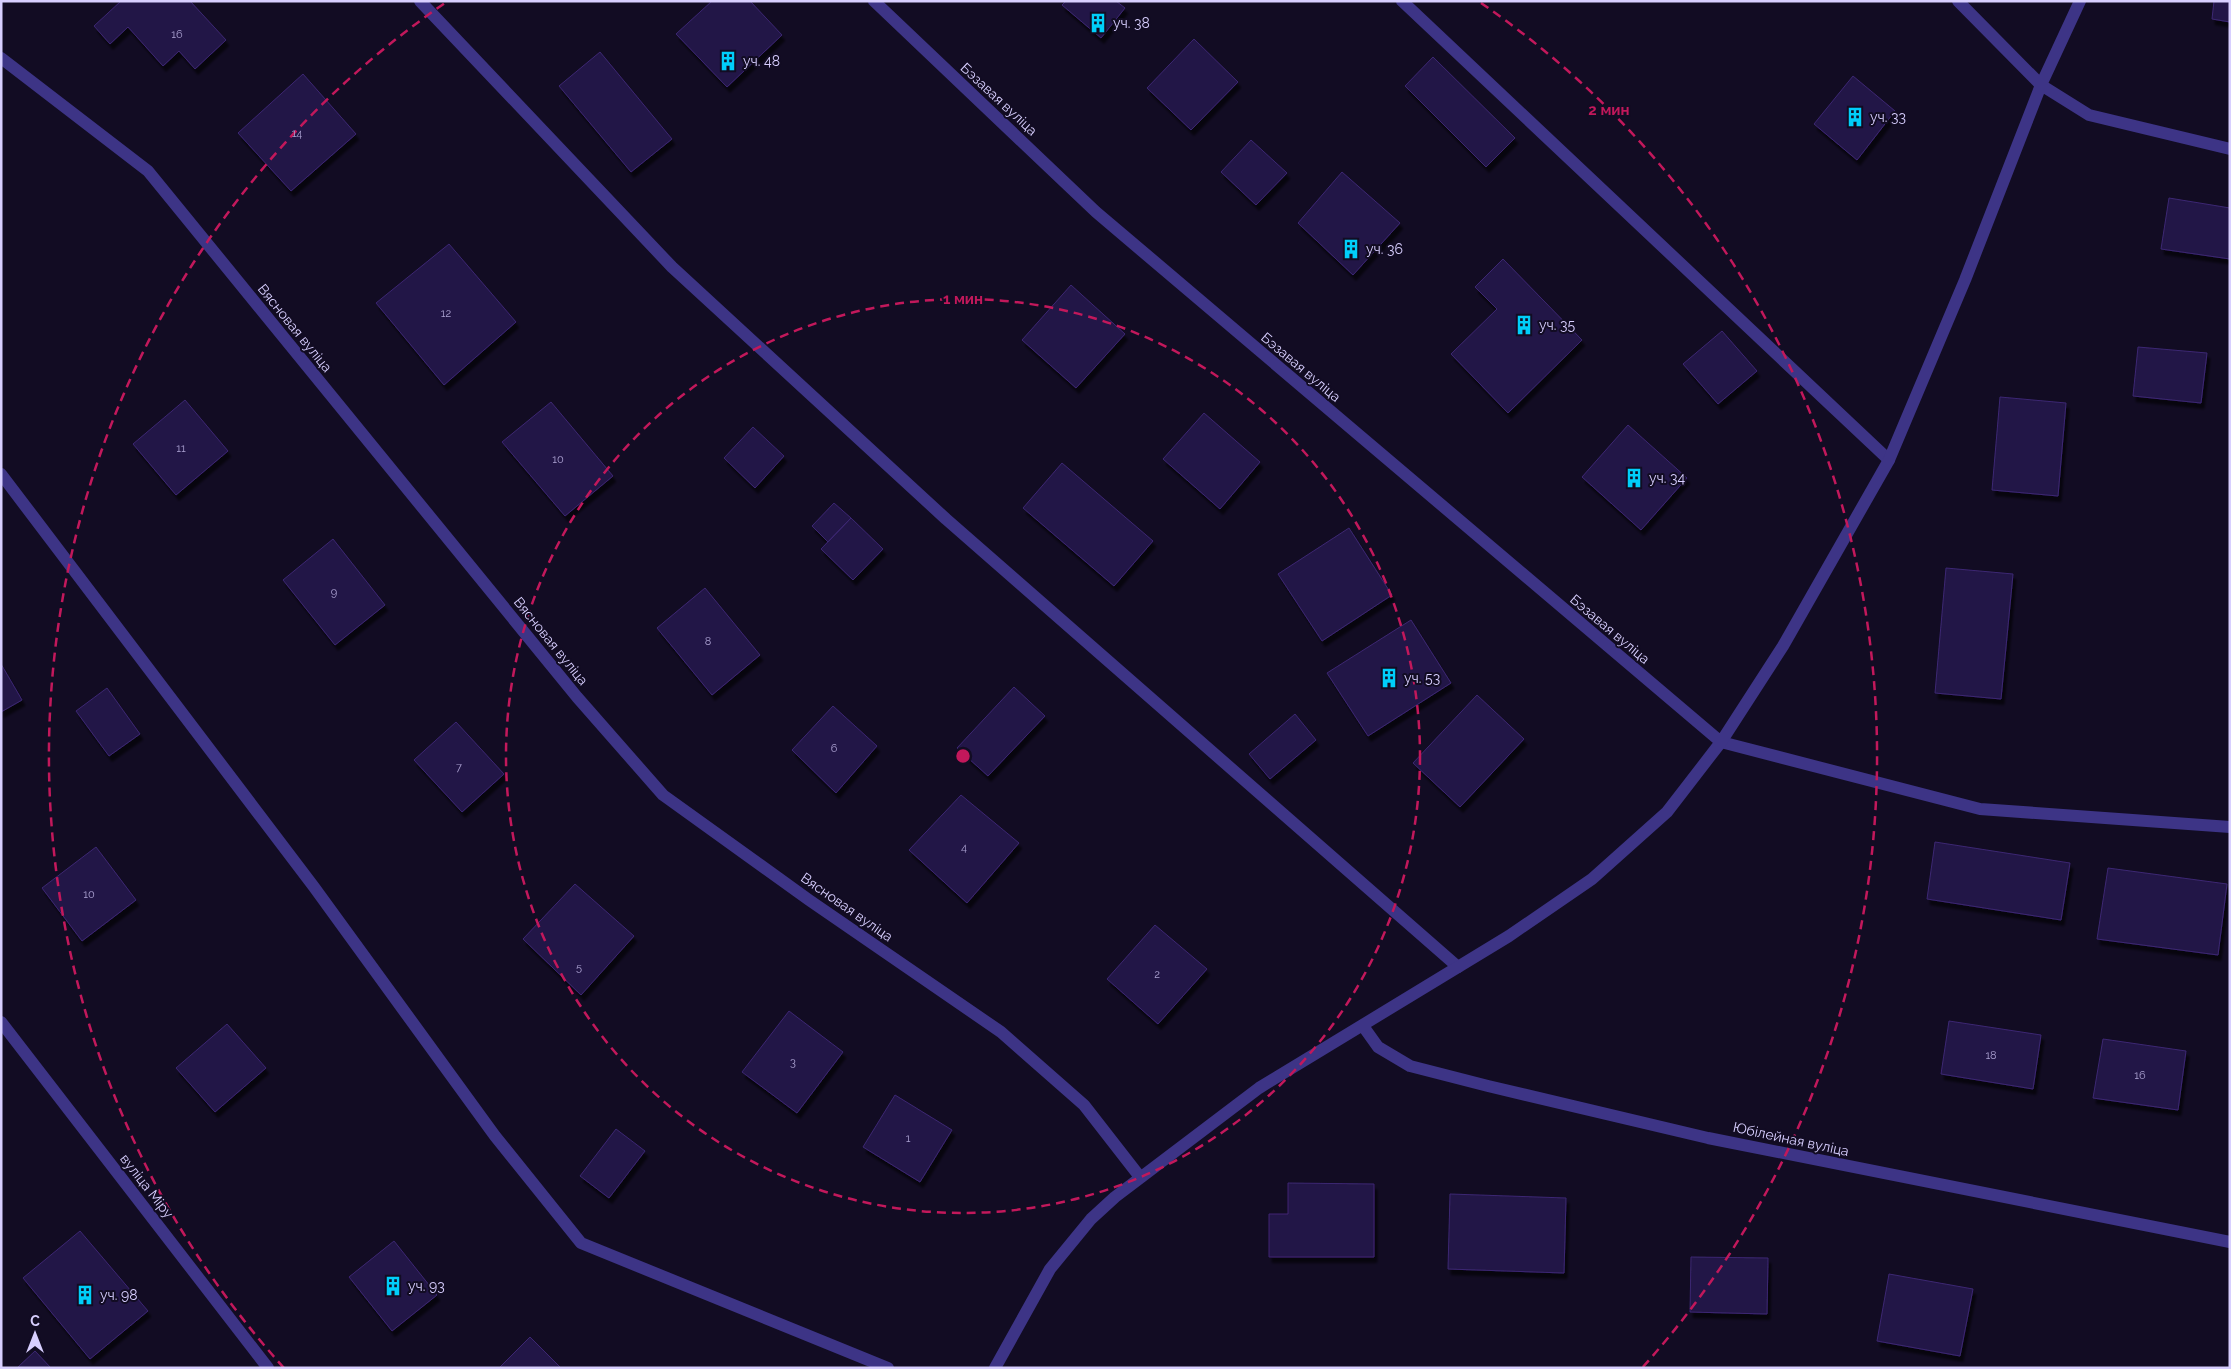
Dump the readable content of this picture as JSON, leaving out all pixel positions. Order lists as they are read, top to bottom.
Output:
{
  "streets": {
    "street": [
      "Бэзавая вуліца",
      "Вясновая вуліца",
      "Юбілейная вуліца",
      "вуліца Міру"
    ]
  },
  "places": {
    "building": [
      "уч. 38",
      "уч. 48",
      "уч. 33",
      "уч. 36",
      "уч. 35",
      "уч. 34",
      "уч. 53",
      "уч. 93",
      "уч. 98"
    ]
  },
  "house_numbers": [
    "16",
    "14",
    "12",
    "11",
    "10",
    "9",
    "8",
    "6",
    "7",
    "4",
    "10",
    "5",
    "2",
    "18",
    "3",
    "16",
    "1"
  ],
  "north": "top",
  "rings": ["2 мин", "1 мин"]
}
